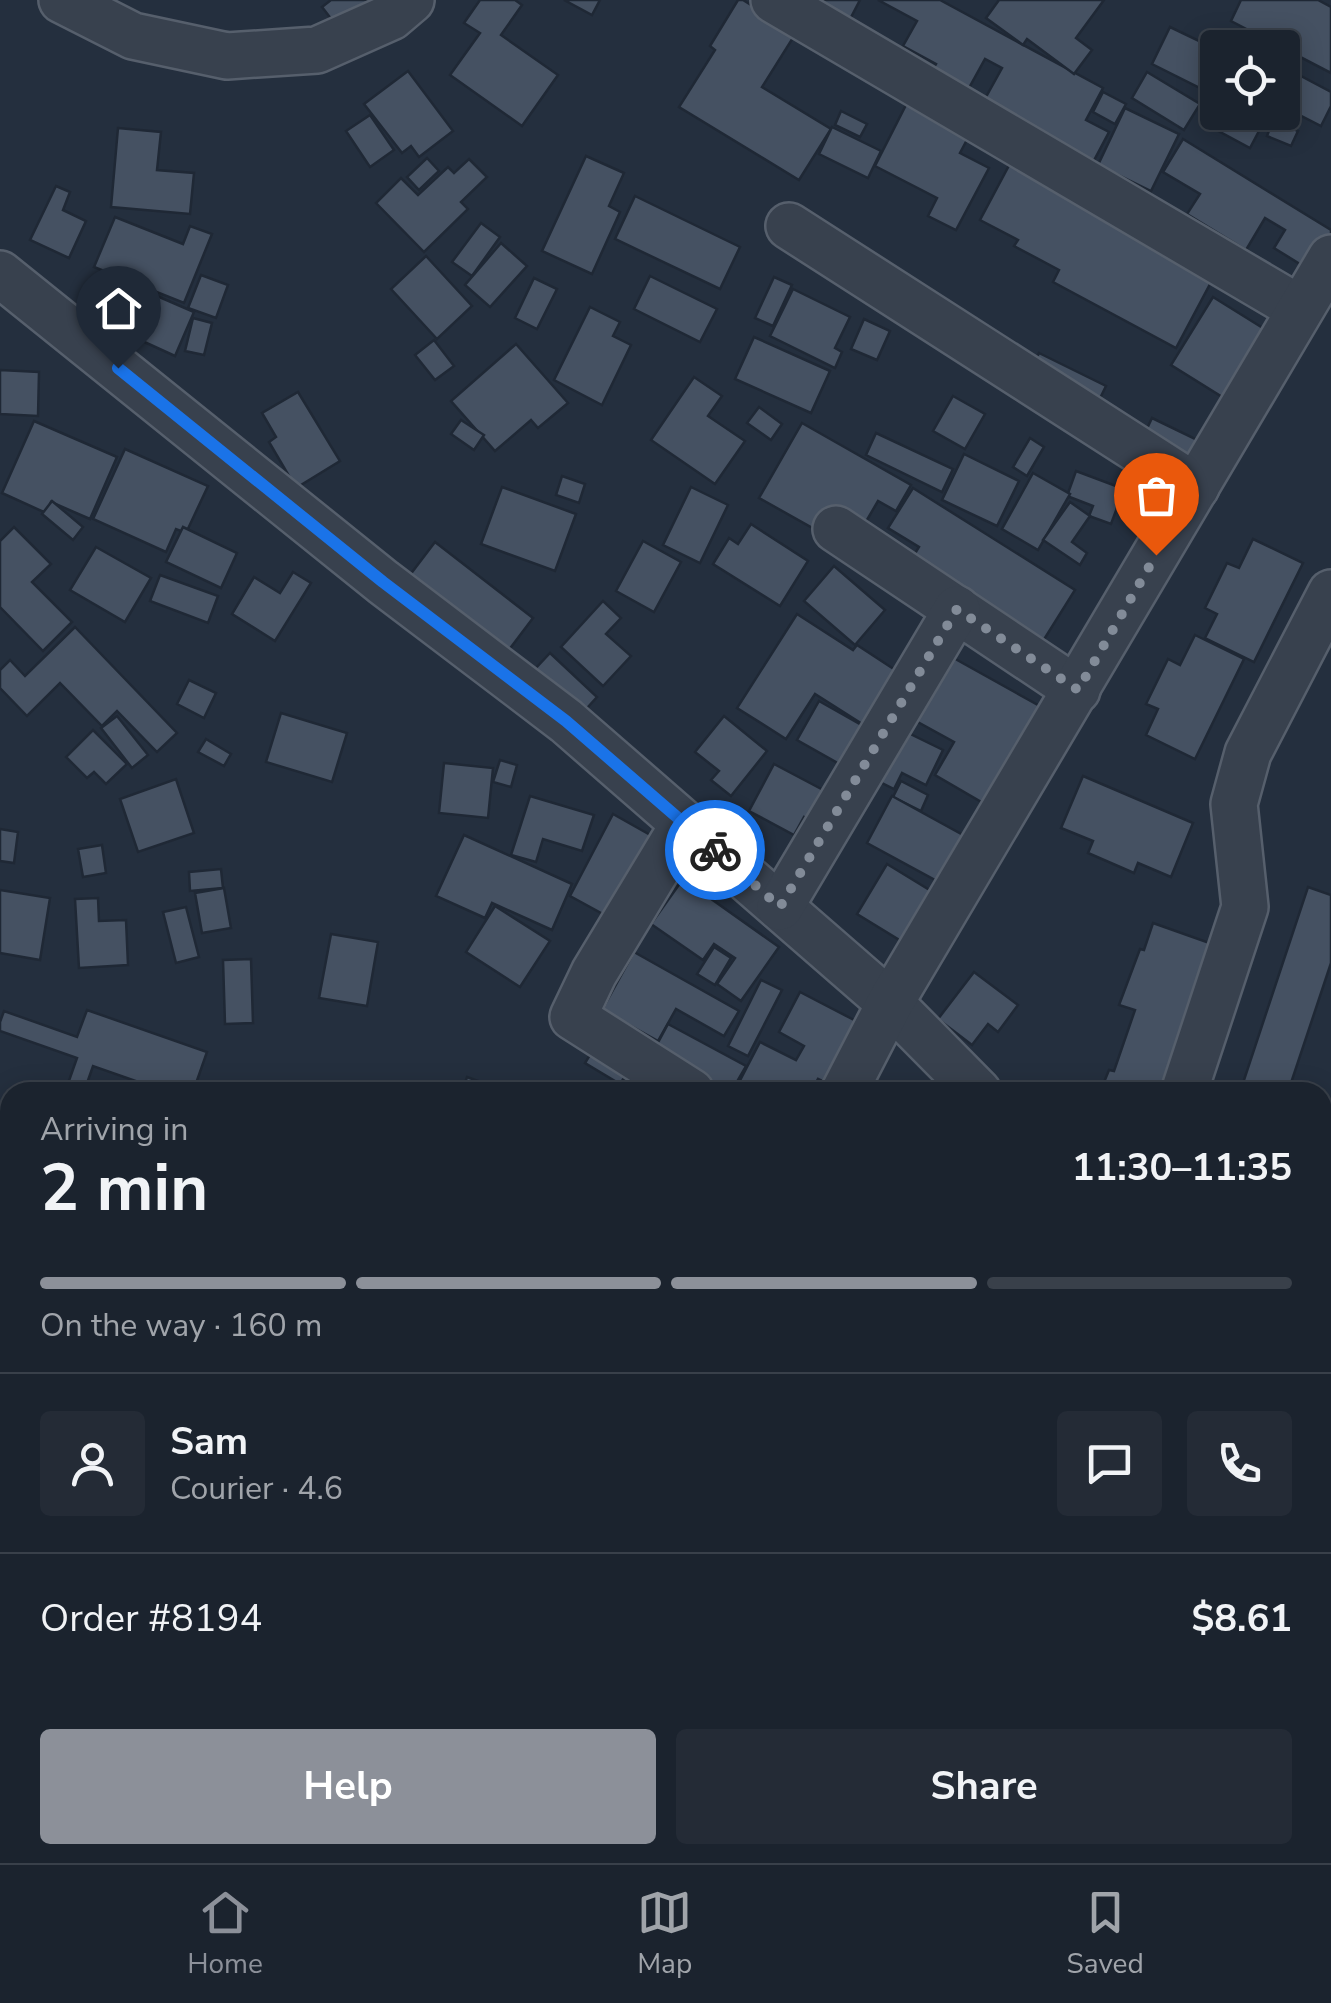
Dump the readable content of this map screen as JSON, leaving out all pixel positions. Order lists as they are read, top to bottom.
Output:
{
  "page": {
    "heading": ["2 min", "Arriving in", "11:30–11:35"],
    "panel": [
      "Sam",
      "Courier · 4.6",
      "Order #8194",
      "$8.61"
    ],
    "bar": "On the way · 160 m",
    "buttons": ["Help", "Share"],
    "tabs": ["Home", "Map", "Saved"]
  }
}
